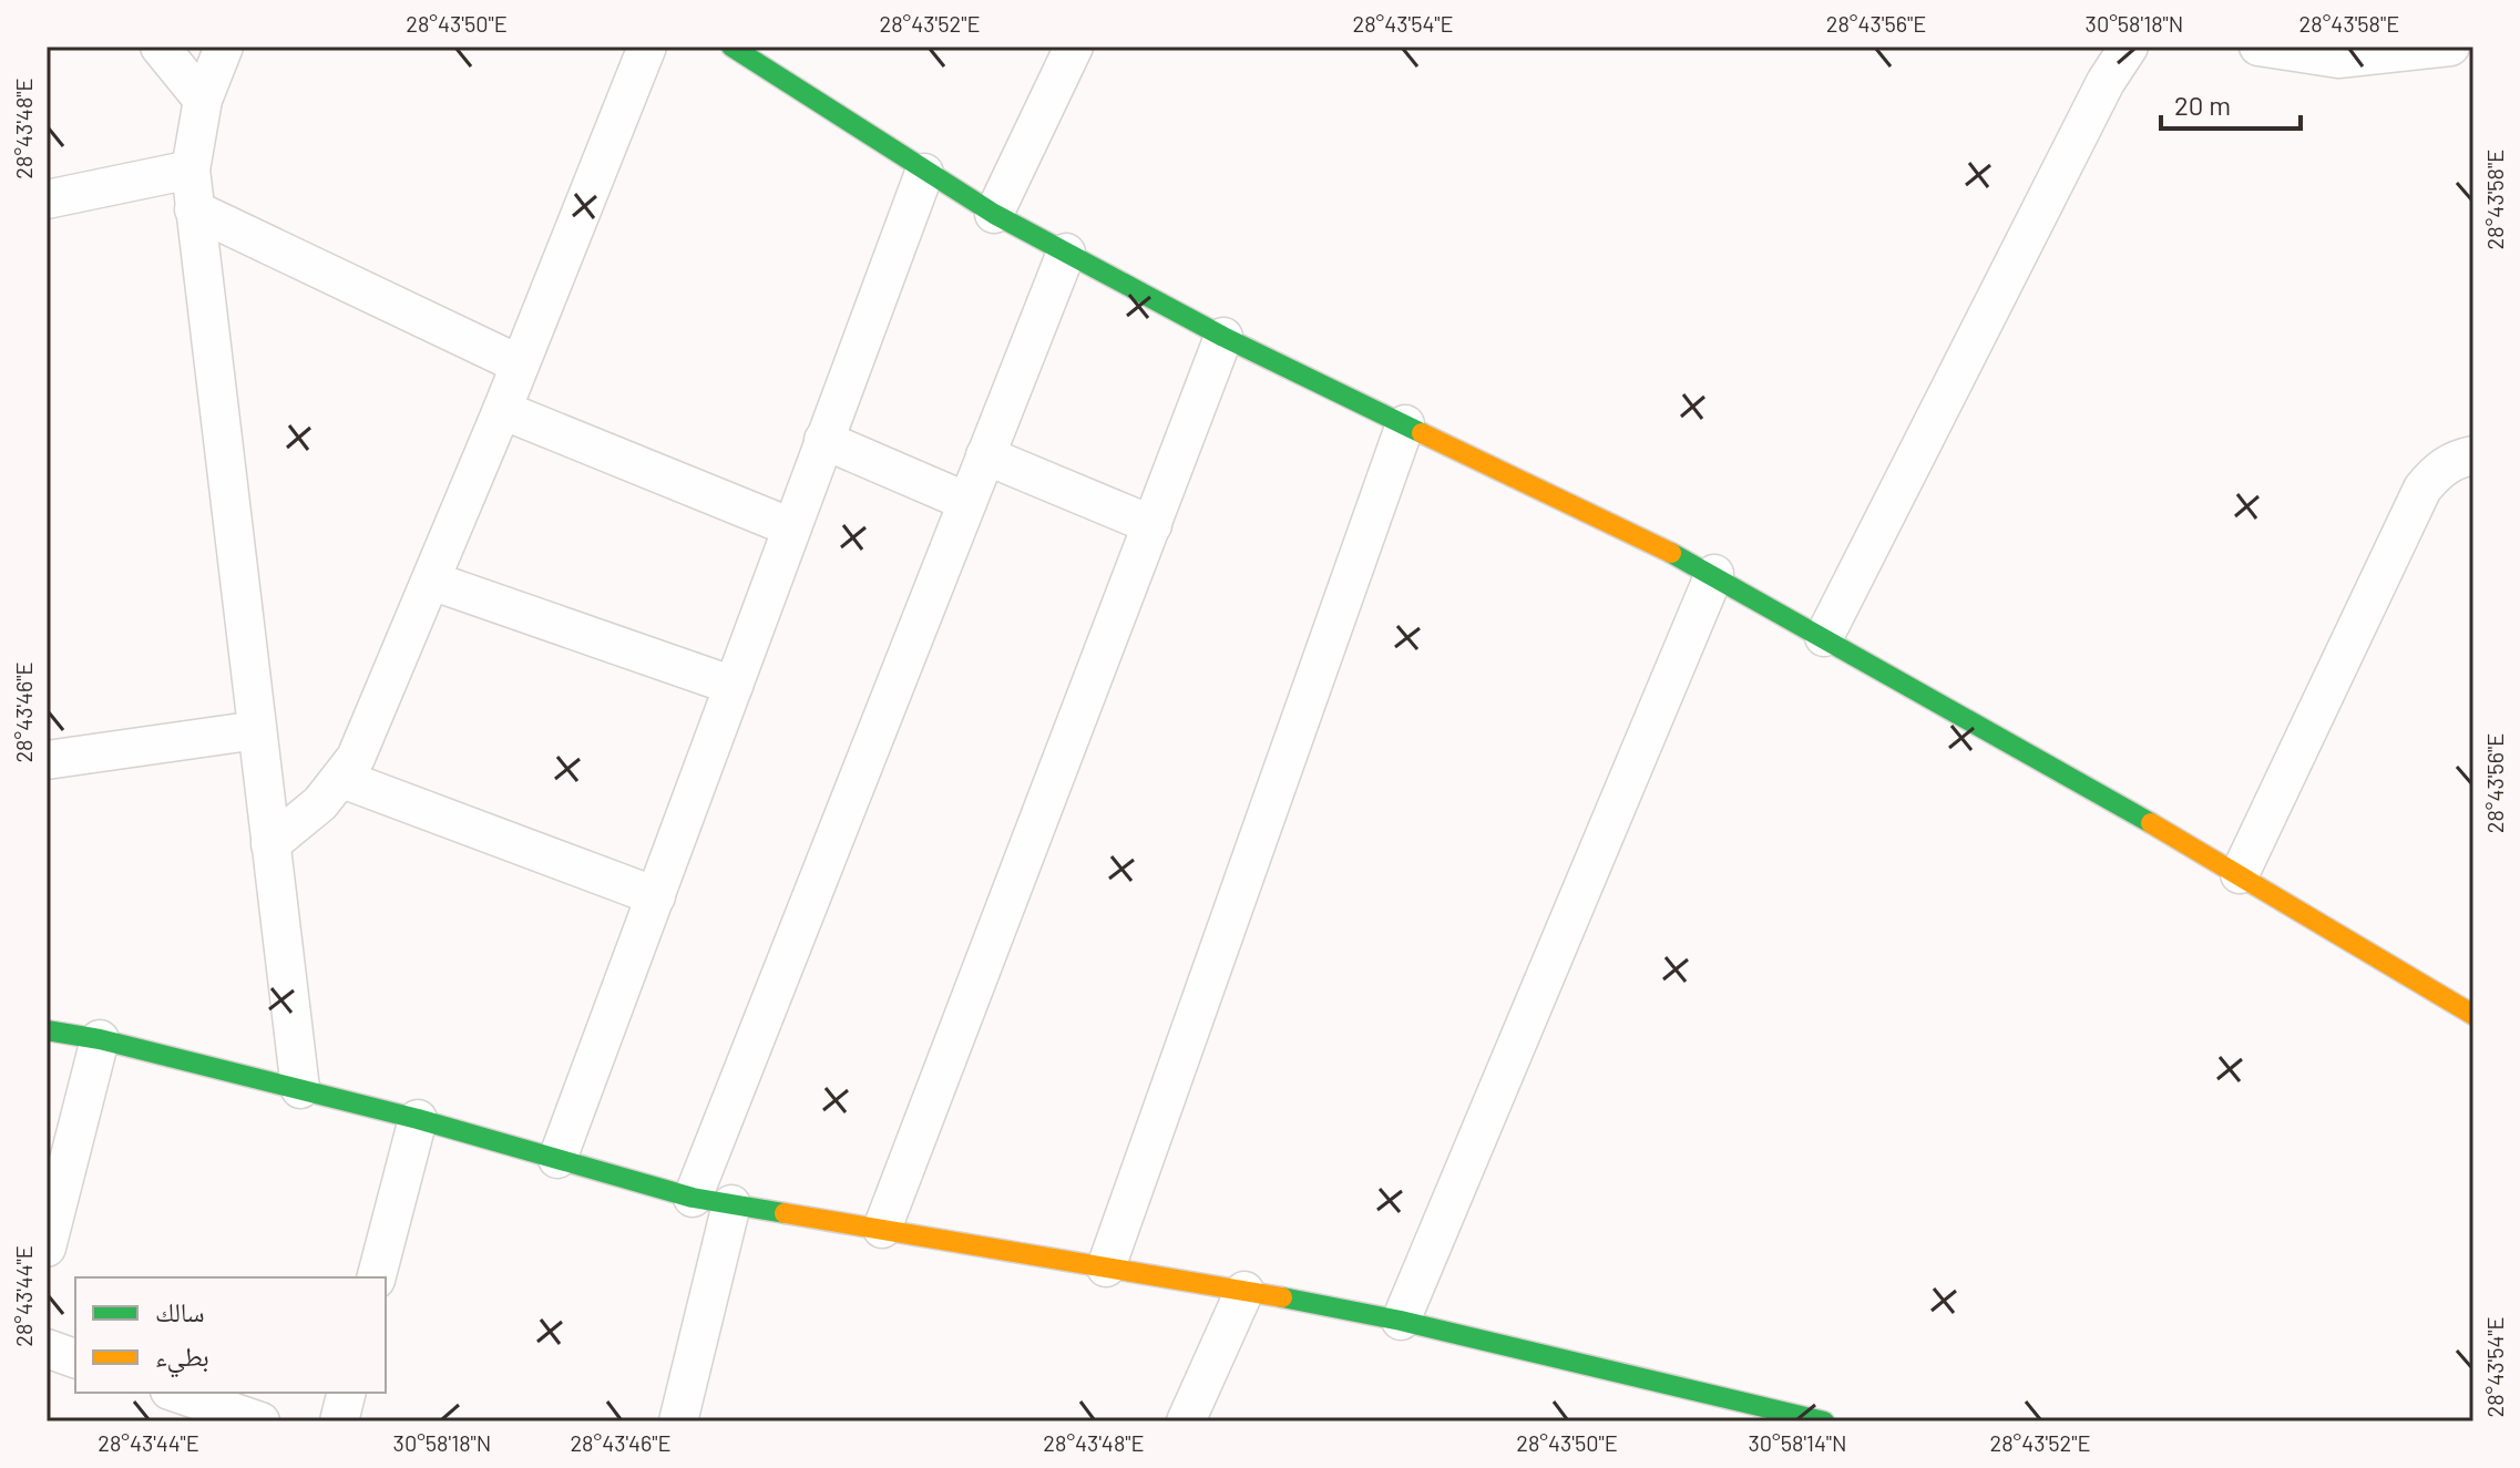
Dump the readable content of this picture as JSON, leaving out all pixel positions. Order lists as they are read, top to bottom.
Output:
{
  "legend": ["سالك", "بطيء"],
  "scale_bar": "20 m",
  "coordinates": [
    "28°43'50\"E",
    "28°43'52\"E",
    "28°43'54\"E",
    "28°43'56\"E",
    "30°58'18\"N",
    "28°43'58\"E",
    "28°43'48\"E",
    "28°43'46\"E",
    "28°43'44\"E",
    "30°58'14\"N"
  ]
}
